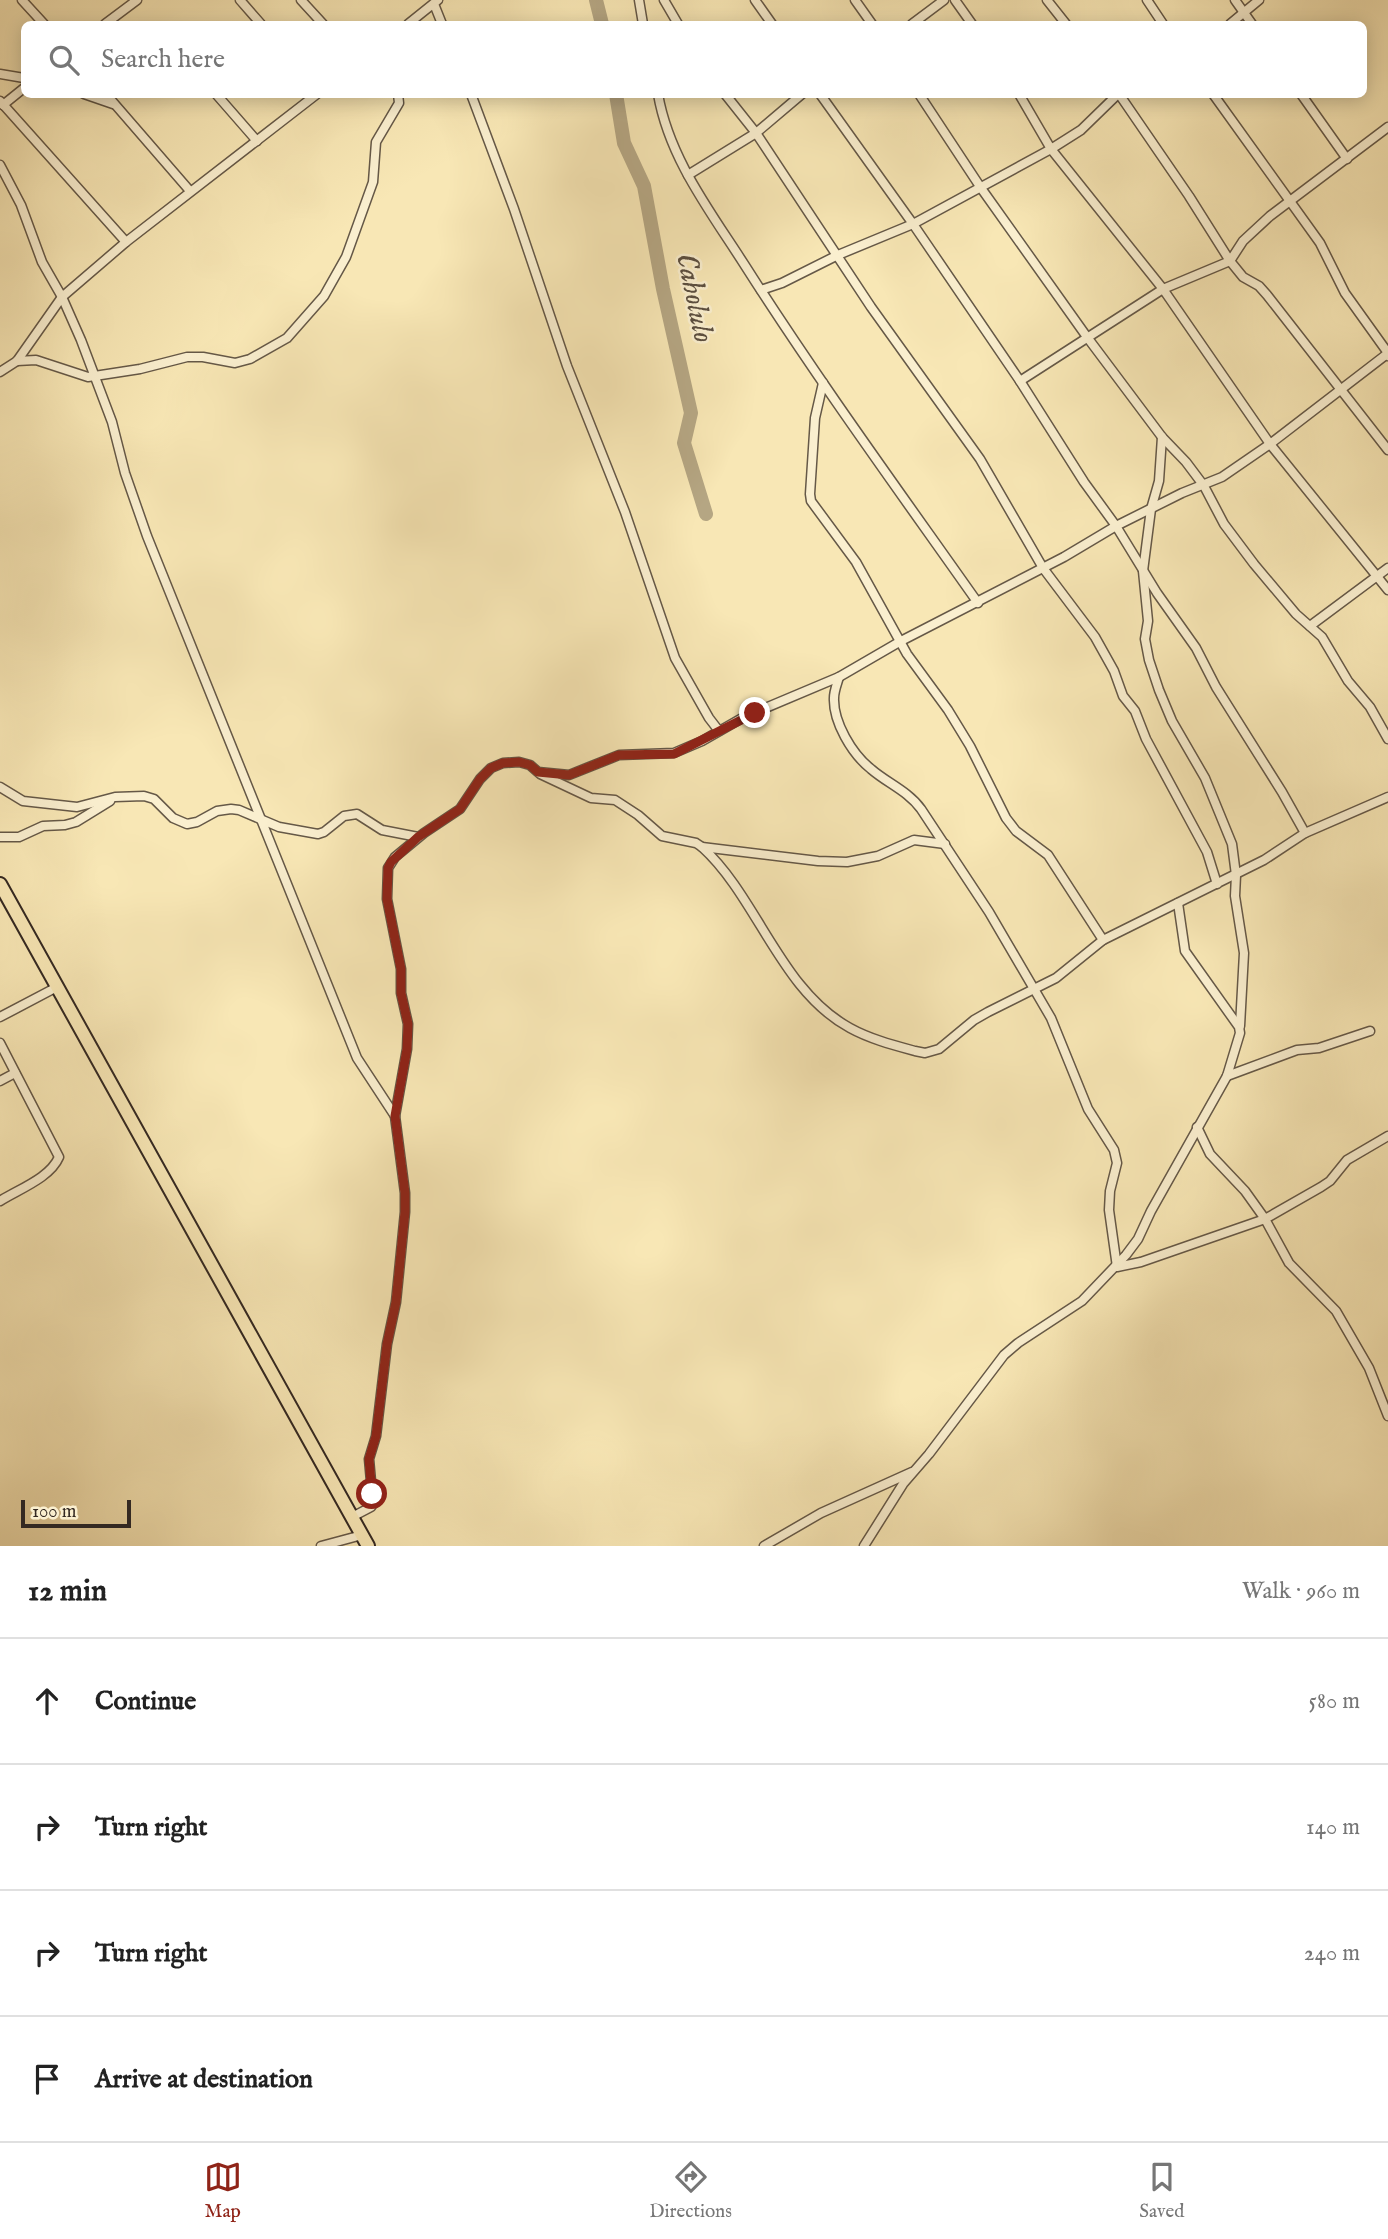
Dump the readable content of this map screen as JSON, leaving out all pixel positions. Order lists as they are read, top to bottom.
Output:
{
  "water": ["Caholulo"],
  "scale_bar": "100 m",
  "page": {
    "search": "Search here",
    "scale": "100 m",
    "heading": ["12 min", "Walk · 960 m"],
    "list": [
      ["Continue", "580 m"],
      ["Turn right", "140 m"],
      ["Turn right", "240 m"],
      "Arrive at destination"
    ],
    "nav": ["Map", "Directions", "Saved"]
  }
}
